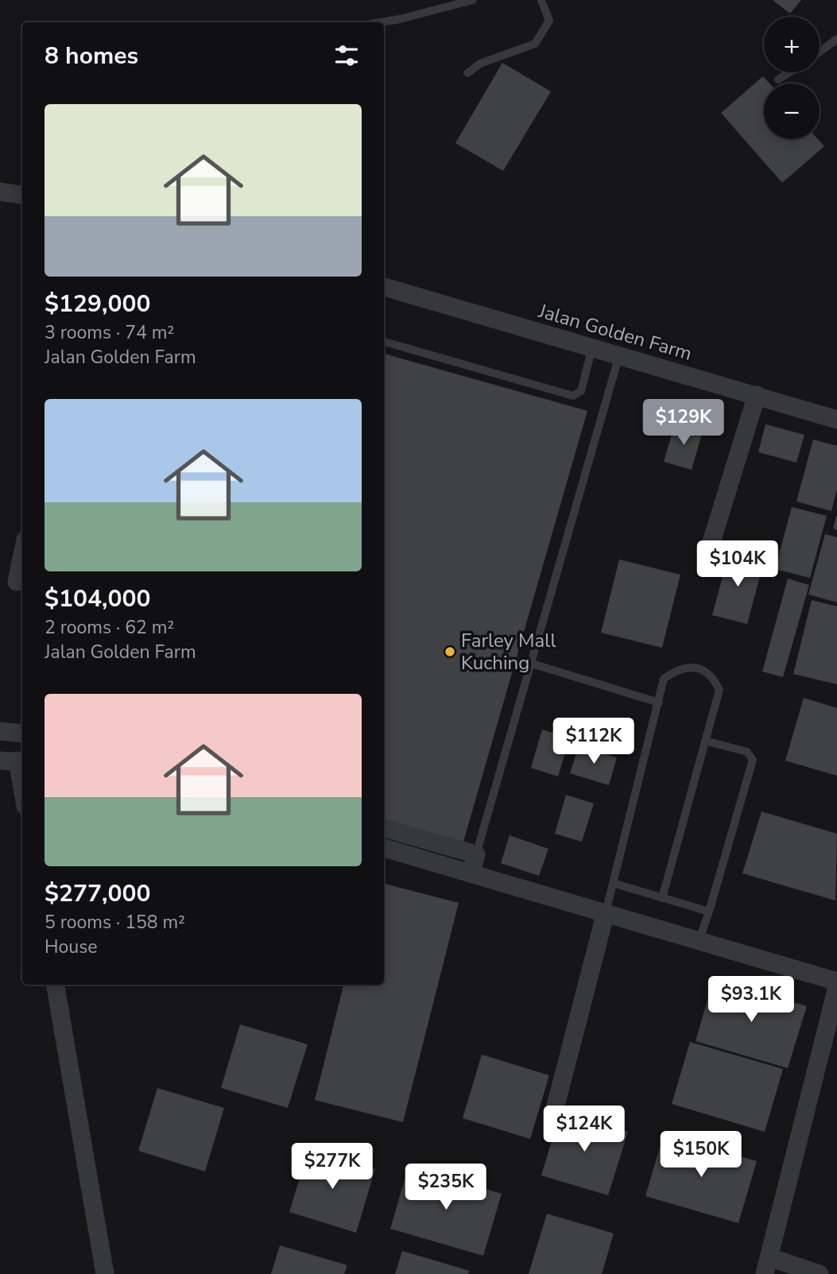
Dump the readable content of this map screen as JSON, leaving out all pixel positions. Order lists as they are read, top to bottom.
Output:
{
  "streets": {
    "street": ["Jalan Golden Farm"]
  },
  "places": ["Farley Mall Kuching"],
  "page": {
    "map_buttons": ["+", "−"],
    "heading": "8 homes",
    "list": [
      {
        "name": "$129,000",
        "note": "3 rooms · 74 m² · Jalan Golden Farm"
      },
      {
        "name": "$104,000",
        "note": "2 rooms · 62 m² · Jalan Golden Farm"
      },
      {
        "name": "$277,000",
        "note": "5 rooms · 158 m² · House"
      }
    ],
    "price": [
      "$129K",
      "$104K",
      "$112K",
      "$93.1K",
      "$124K",
      "$150K",
      "$277K",
      "$235K"
    ]
  }
}
